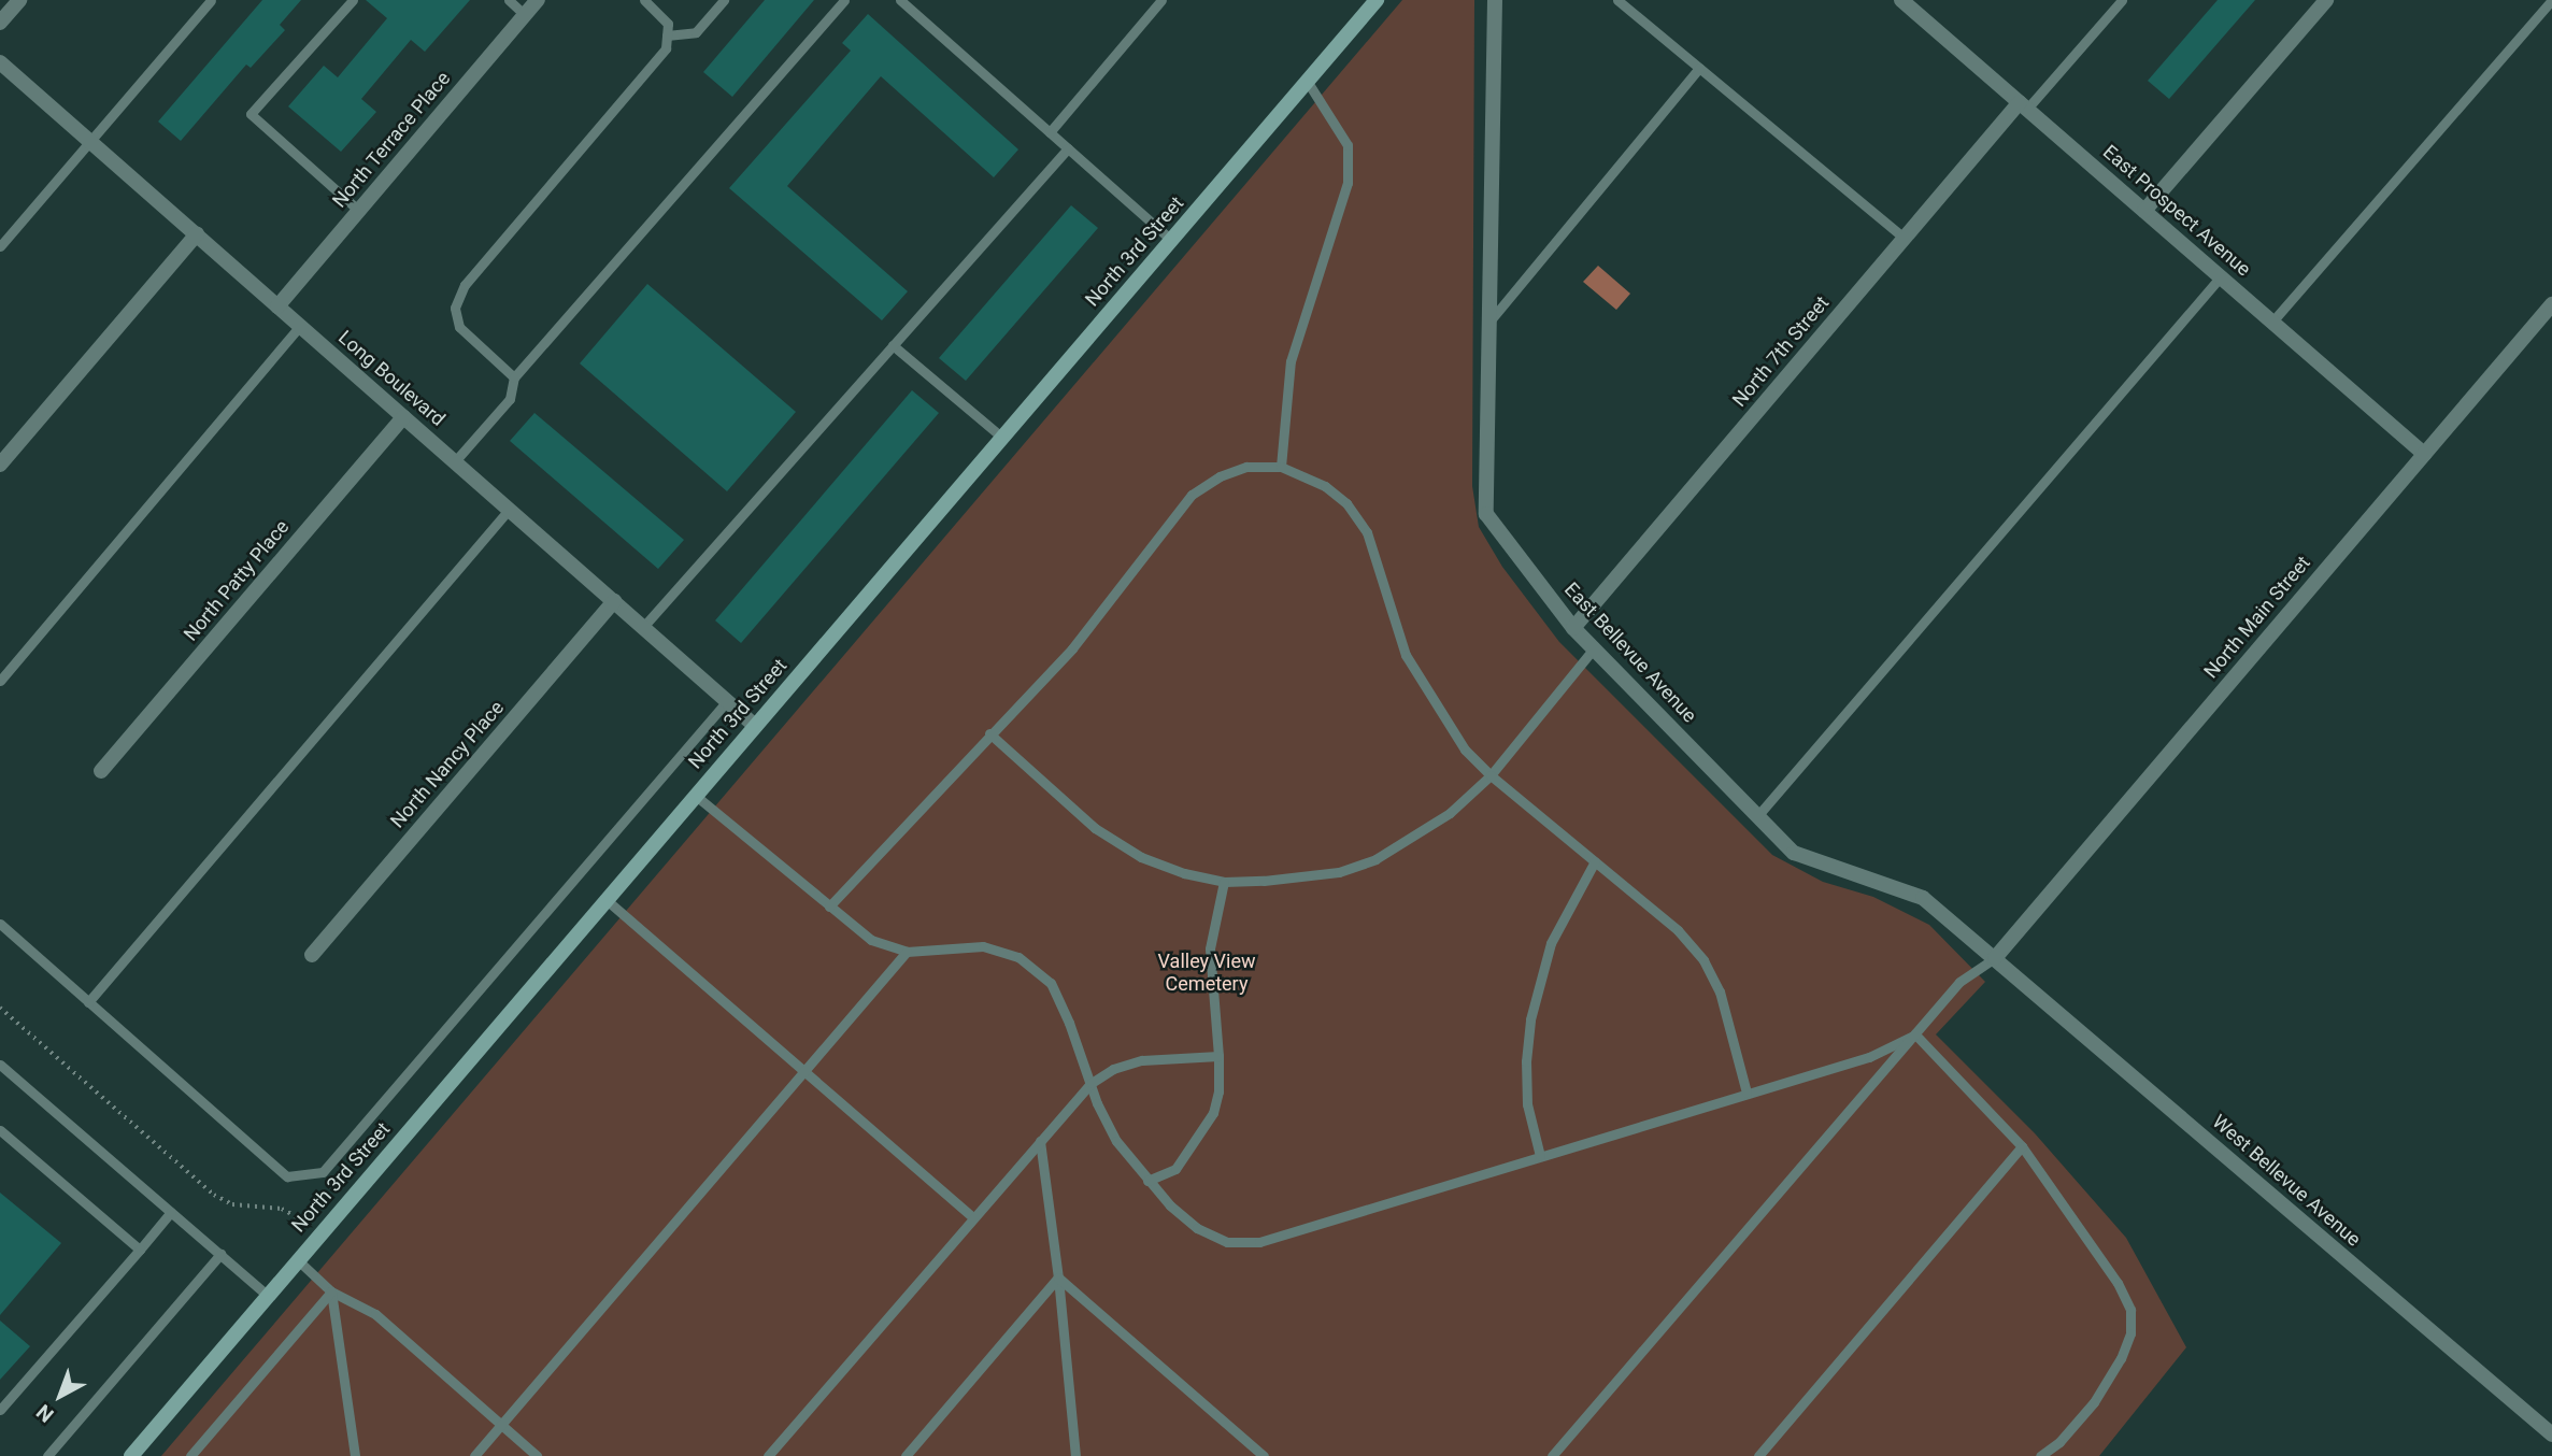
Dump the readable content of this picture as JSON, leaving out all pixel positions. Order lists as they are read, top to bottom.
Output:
{
  "streets": {
    "main road": ["North 3rd Street"],
    "street": [
      "North Terrace Place",
      "East Prospect Avenue",
      "North 7th Street",
      "Long Boulevard",
      "North Patty Place",
      "North Main Street",
      "East Bellevue Avenue",
      "North Nancy Place",
      "West Bellevue Avenue"
    ]
  },
  "crossings": [
    ["North Terrace Place", "Long Boulevard"],
    ["East Prospect Avenue", "North 7th Street"],
    ["East Prospect Avenue", "North Main Street"],
    ["North 3rd Street", "Long Boulevard"],
    ["North 7th Street", "East Bellevue Avenue"],
    ["Long Boulevard", "North Patty Place"],
    ["Long Boulevard", "North Nancy Place"],
    ["North Main Street", "East Bellevue Avenue"],
    ["North Main Street", "West Bellevue Avenue"],
    ["East Bellevue Avenue", "West Bellevue Avenue"]
  ],
  "parks": ["Valley View Cemetery"],
  "north": "bottom left"
}
